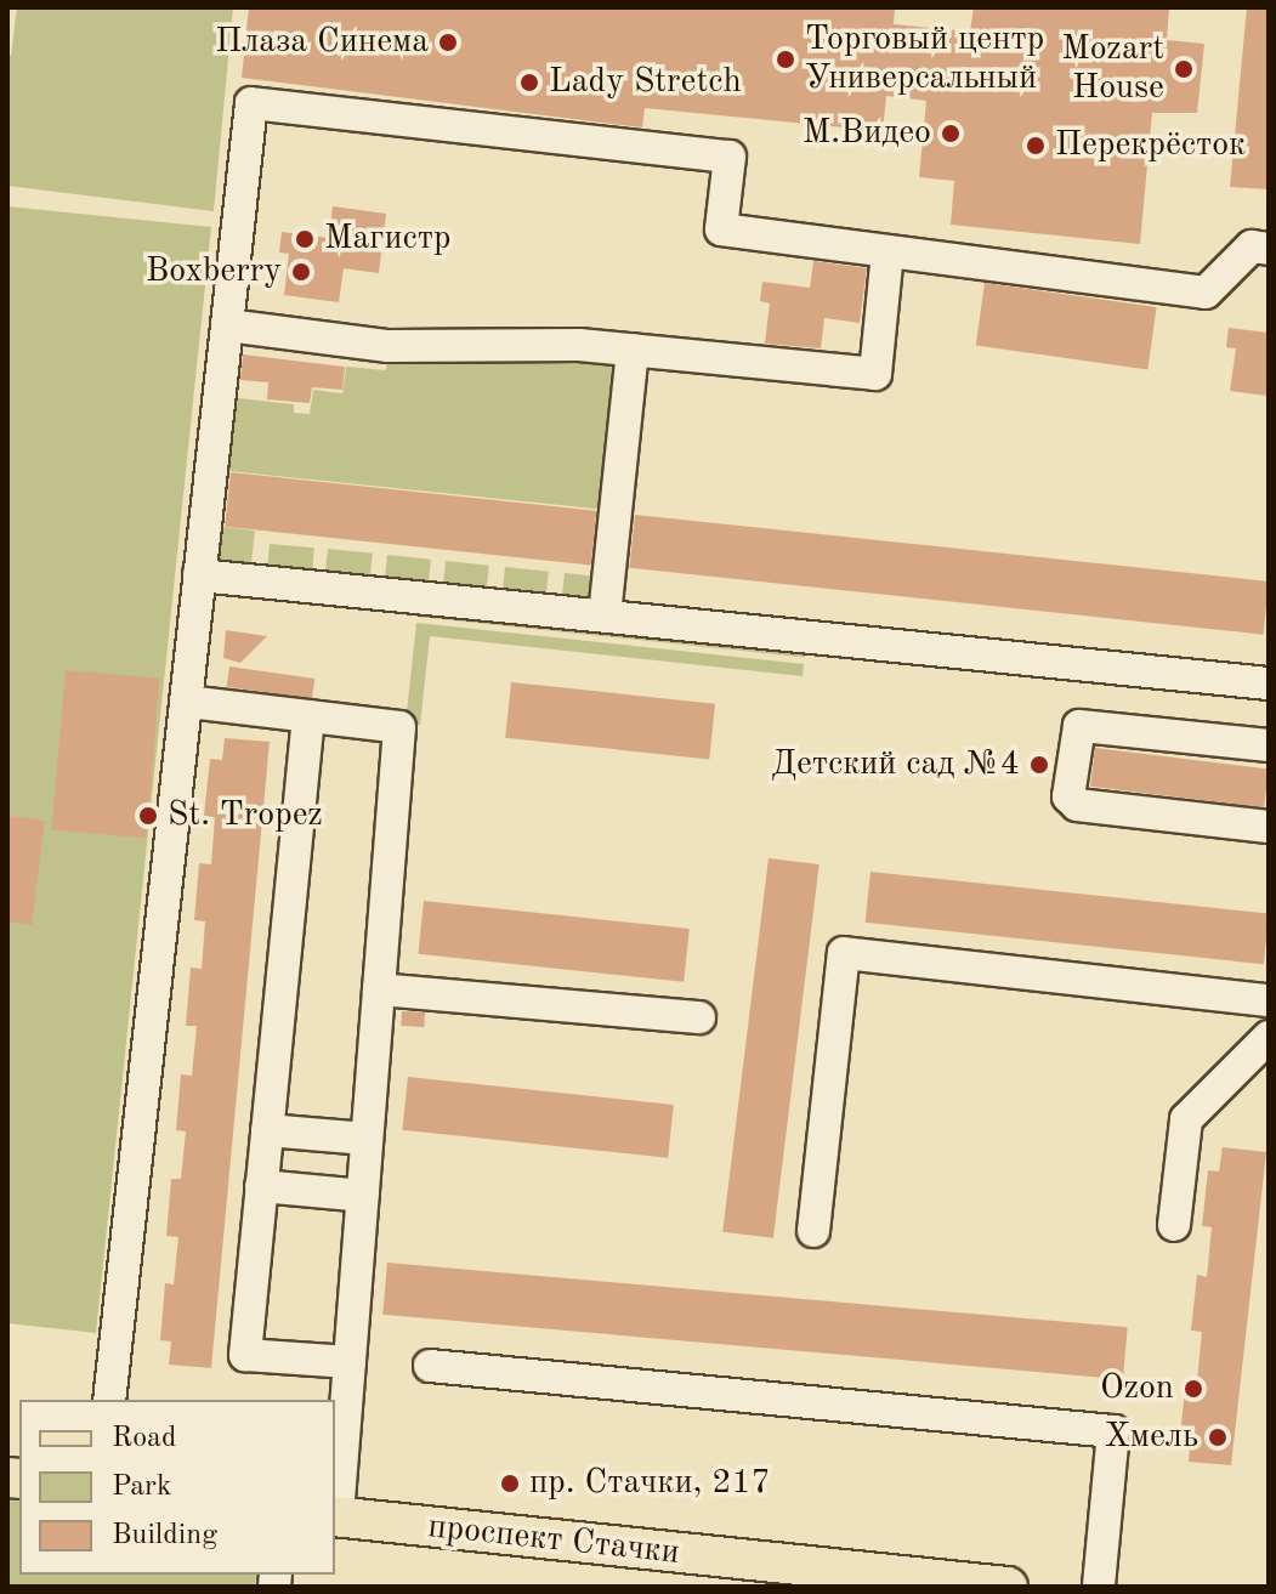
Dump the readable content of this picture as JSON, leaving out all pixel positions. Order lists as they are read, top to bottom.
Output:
{
  "streets": {
    "main road": ["проспект Стачки"]
  },
  "places": [
    "Плаза Синема",
    "Торговый центр Универсальный",
    "Mozart House",
    "Lady Stretch",
    "М.Видео",
    "Перекрёсток",
    "Магистр",
    "Boxberry",
    "Детский сад №4",
    "St. Tropez",
    "Ozon",
    "Хмель",
    "пр. Стачки, 217"
  ],
  "legend": ["Road", "Park", "Building"]
}
